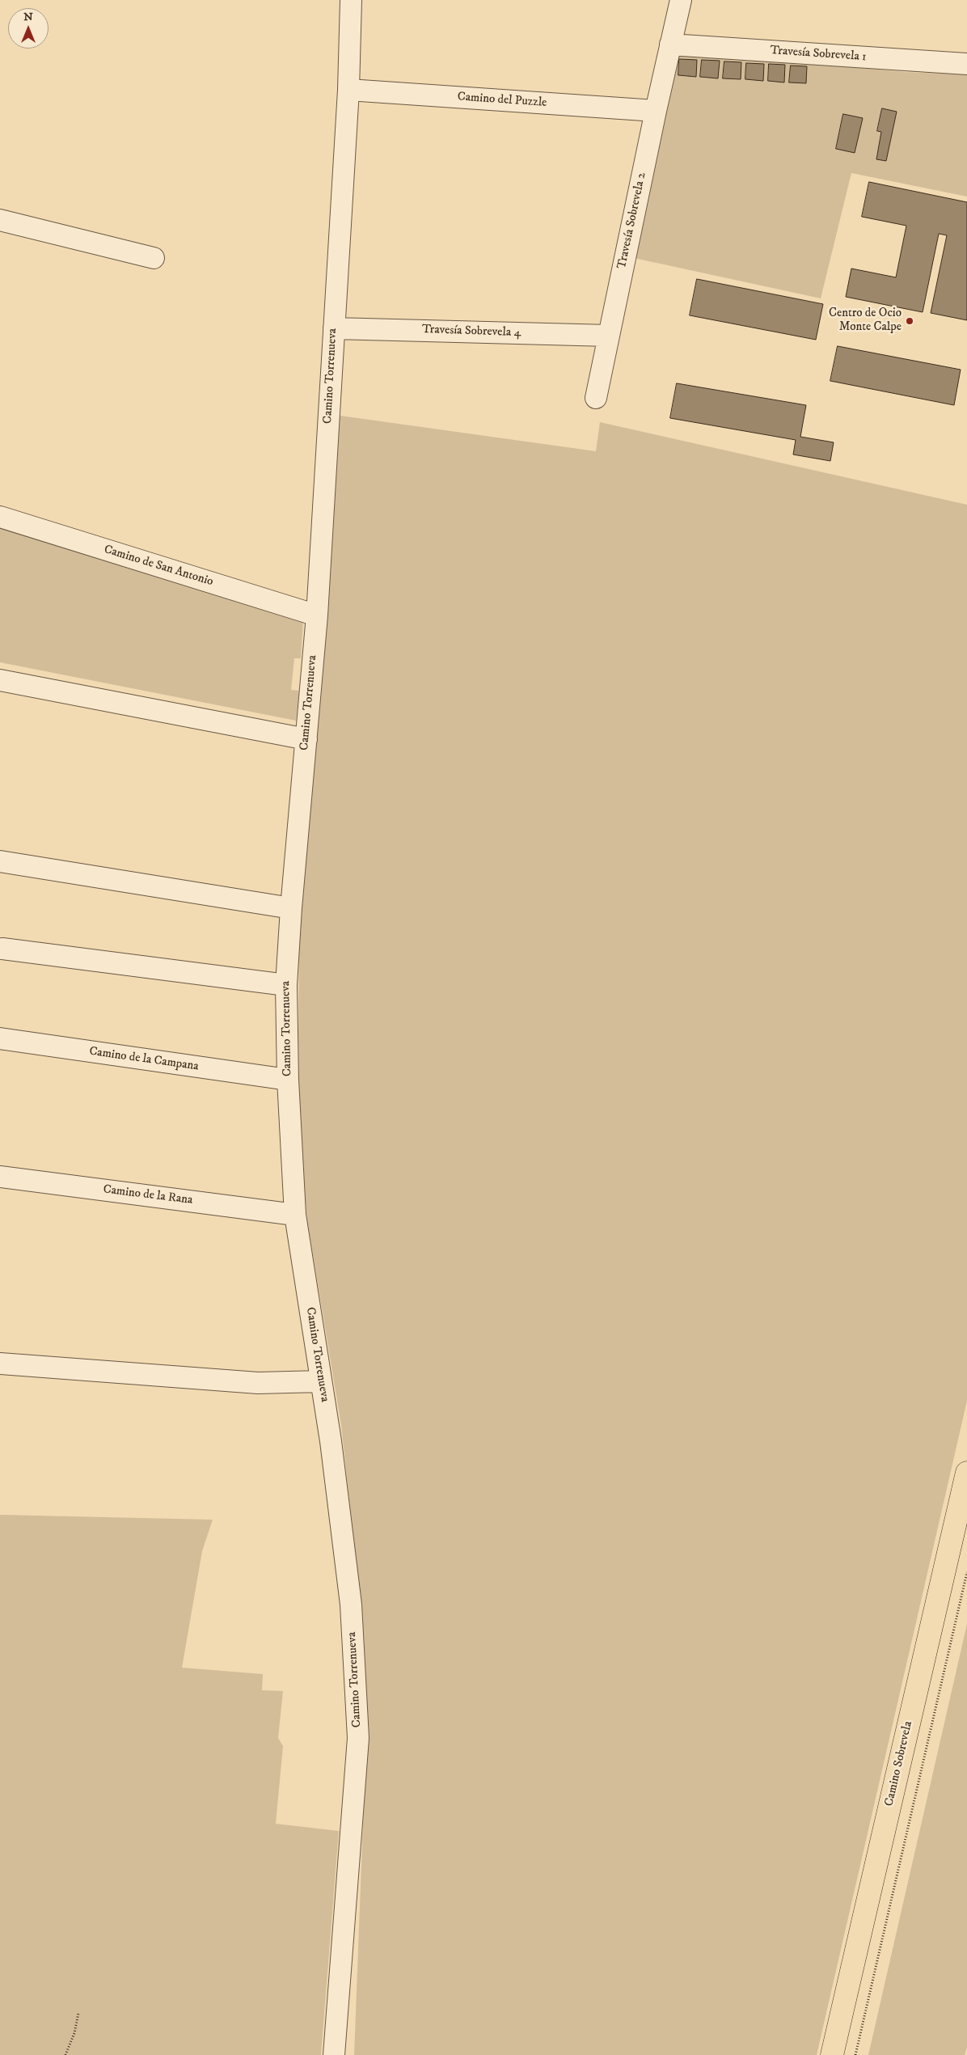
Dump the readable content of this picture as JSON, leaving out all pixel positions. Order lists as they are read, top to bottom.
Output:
{
  "streets": {
    "main road": ["Camino Sobrevela"],
    "street": [
      "Travesía Sobrevela 1",
      "Camino del Puzzle",
      "Travesía Sobrevela 2",
      "Travesía Sobrevela 4",
      "Camino Torrenueva",
      "Camino de San Antonio",
      "Camino de la Campana",
      "Camino de la Rana"
    ]
  },
  "crossings": [
    ["Travesía Sobrevela 1", "Travesía Sobrevela 2"],
    ["Camino del Puzzle", "Travesía Sobrevela 2"],
    ["Camino del Puzzle", "Camino Torrenueva"],
    ["Travesía Sobrevela 2", "Travesía Sobrevela 4"],
    ["Travesía Sobrevela 4", "Camino Torrenueva"],
    ["Camino Torrenueva", "Camino de San Antonio"],
    ["Camino Torrenueva", "Camino de la Campana"],
    ["Camino Torrenueva", "Camino de la Rana"]
  ],
  "places": ["Centro de Ocio Monte Calpe"],
  "north": "top"
}
